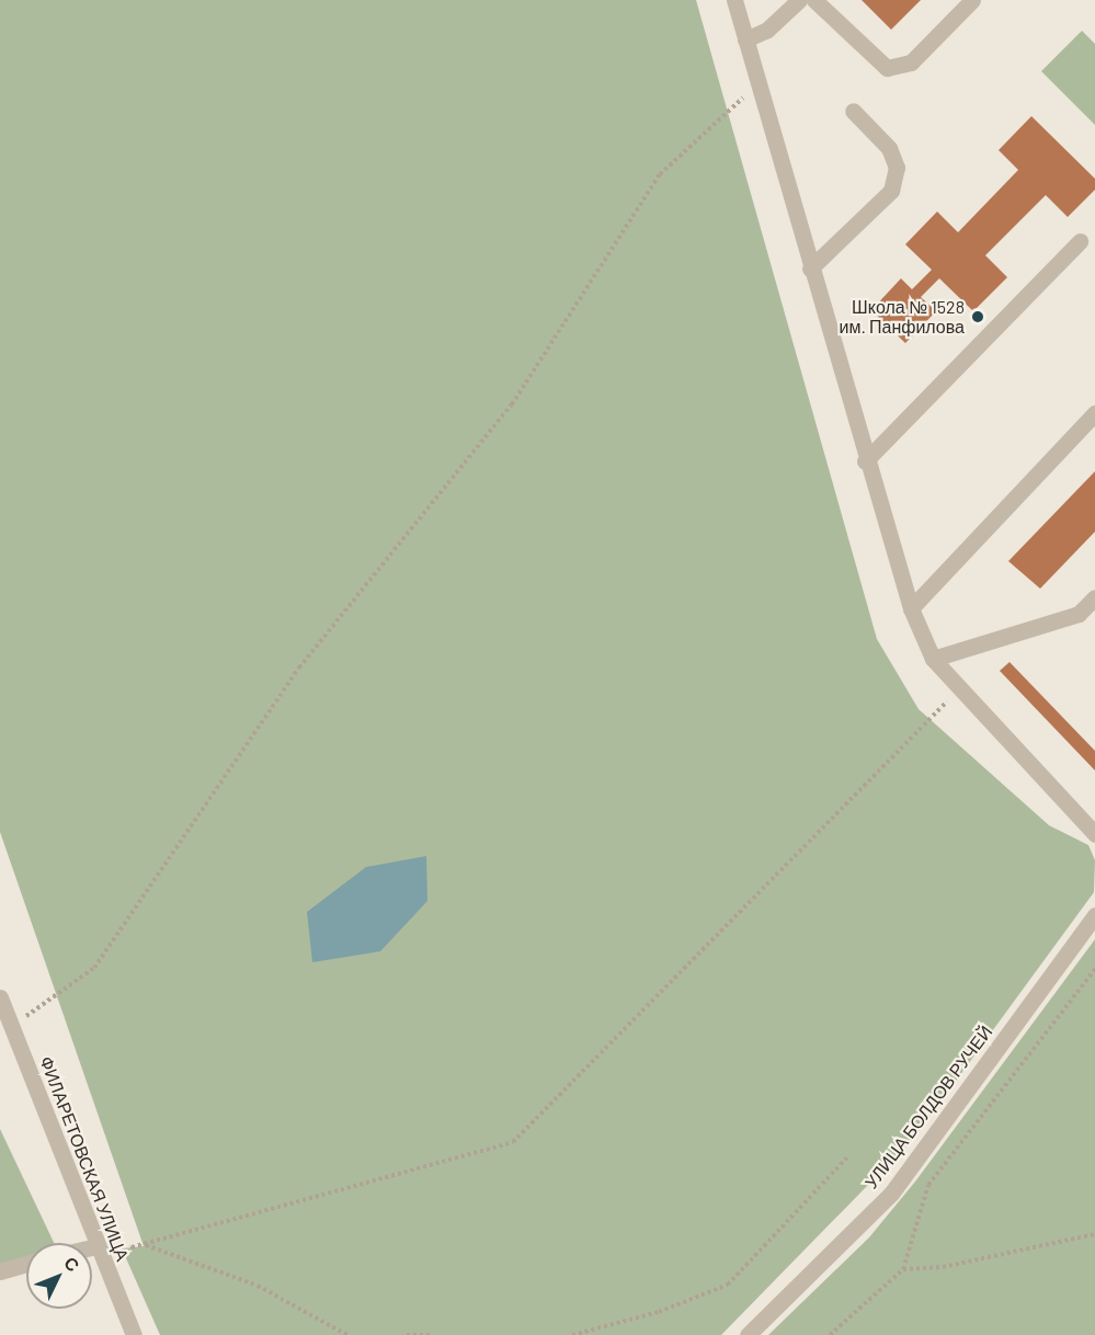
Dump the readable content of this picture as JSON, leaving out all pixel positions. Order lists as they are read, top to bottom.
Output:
{
  "streets": {
    "street": ["УЛИЦА БОЛДОВ РУЧЕЙ", "ФИЛАРЕТОВСКАЯ УЛИЦА"]
  },
  "places": ["Школа № 1528 им. Панфилова"],
  "north": "top right"
}
